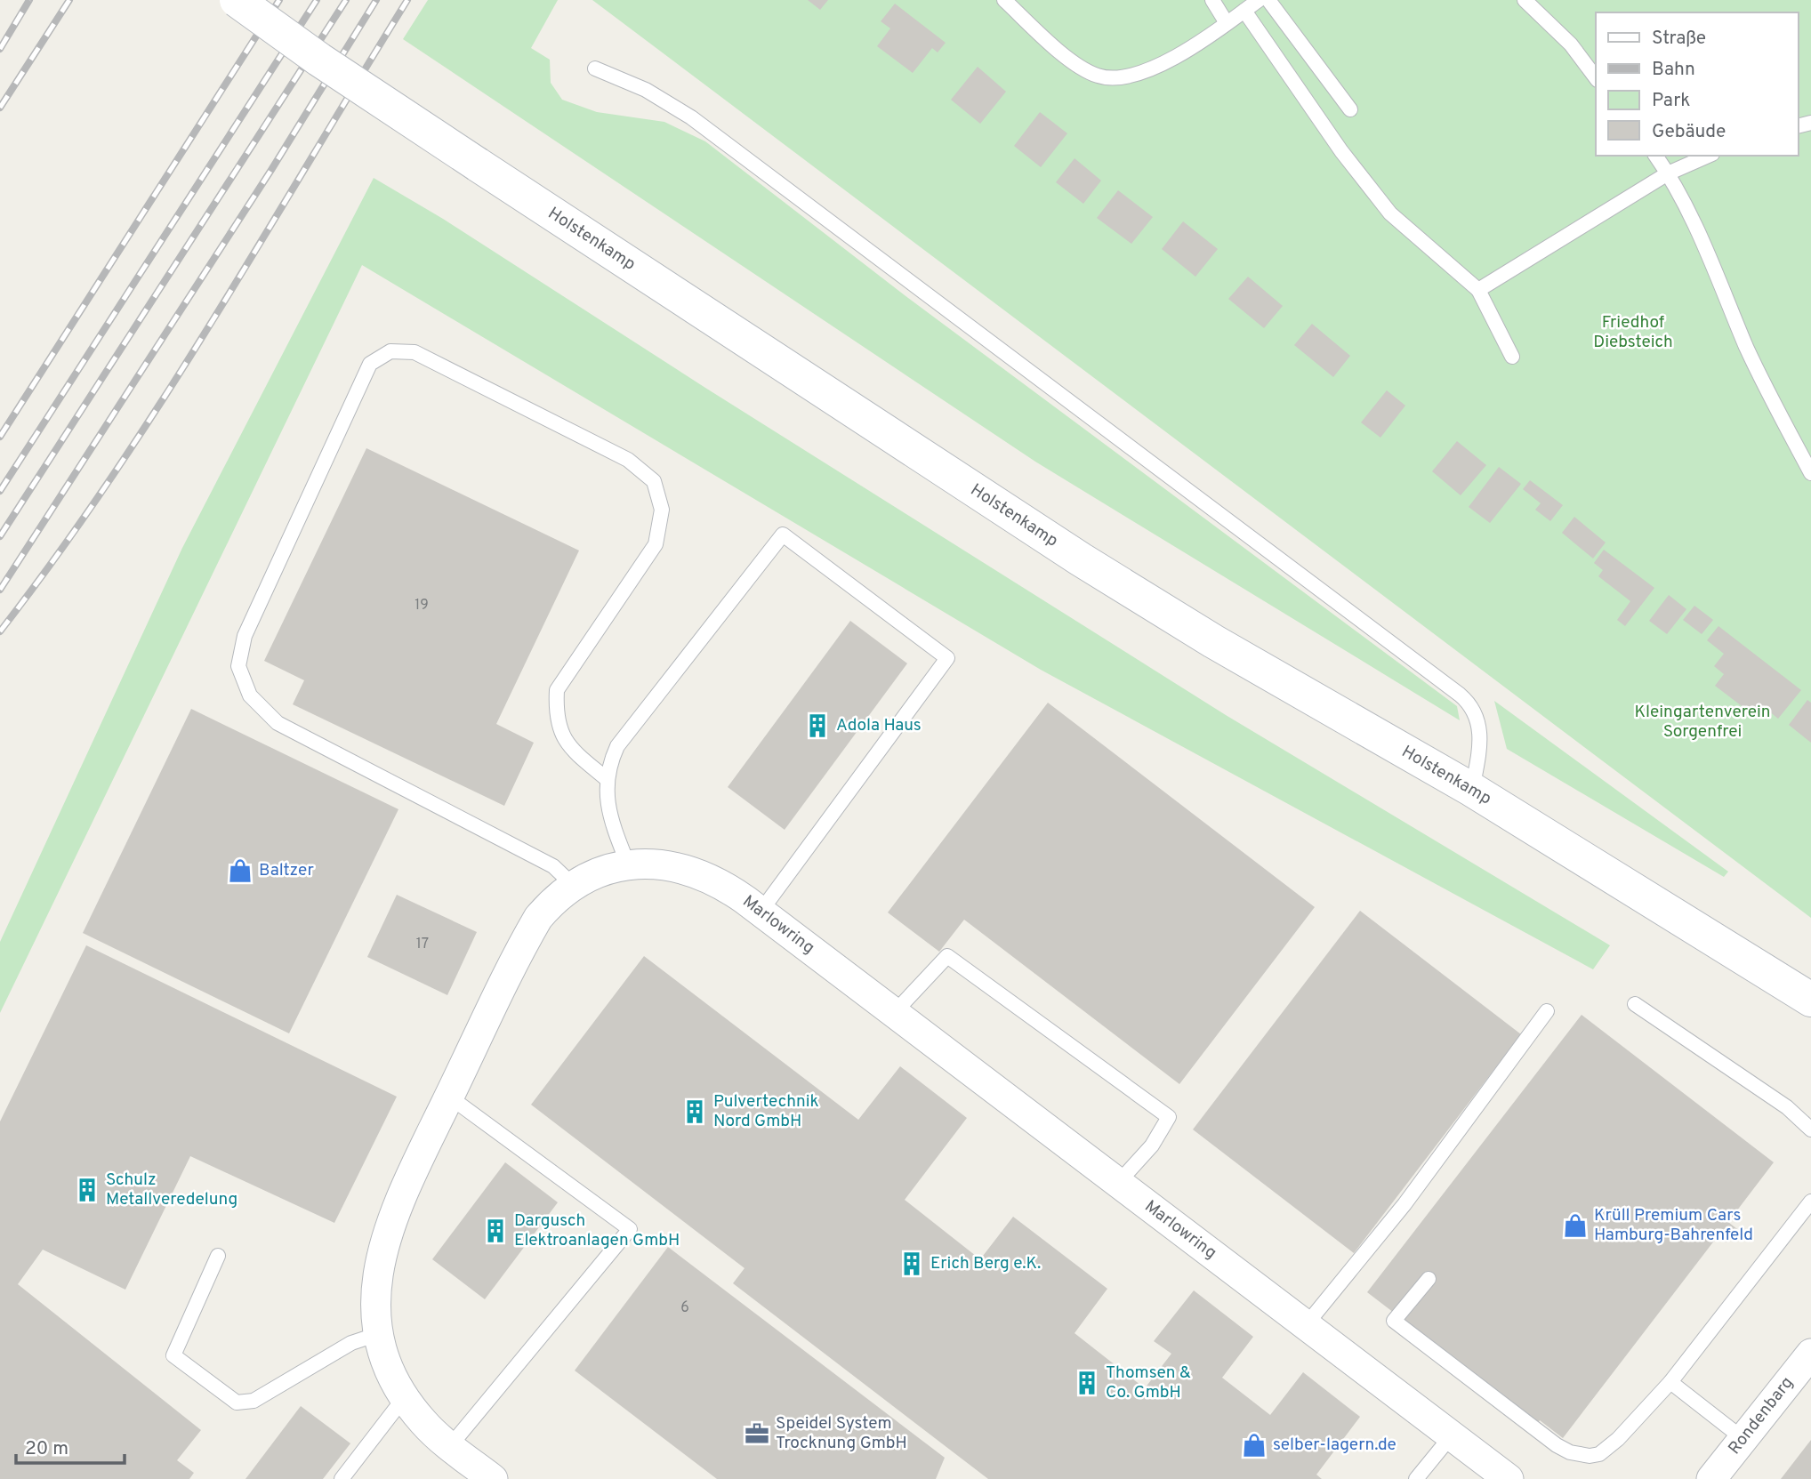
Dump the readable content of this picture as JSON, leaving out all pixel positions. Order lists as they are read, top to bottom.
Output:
{
  "streets": {
    "main road": ["Holstenkamp"],
    "street": ["Marlowring", "Rondenbarg"]
  },
  "parks": ["Friedhof Diebsteich", "Kleingartenverein Sorgenfrei"],
  "places": {
    "building": [
      "Adola Haus",
      "Pulvertechnik Nord GmbH",
      "Schulz Metallveredelung",
      "Dargusch Elektroanlagen GmbH",
      "Erich Berg e.K.",
      "Thomsen & Co. GmbH"
    ],
    "shop": ["Baltzer", "Krüll Premium Cars Hamburg-Bahrenfeld", "selber-lagern.de"],
    "office": ["Speidel System Trocknung GmbH"]
  },
  "house_numbers": ["19", "17", "6"],
  "legend": [
    "Straße",
    "Bahn",
    "Park",
    "Gebäude"
  ],
  "scale_bar": "20 m"
}
